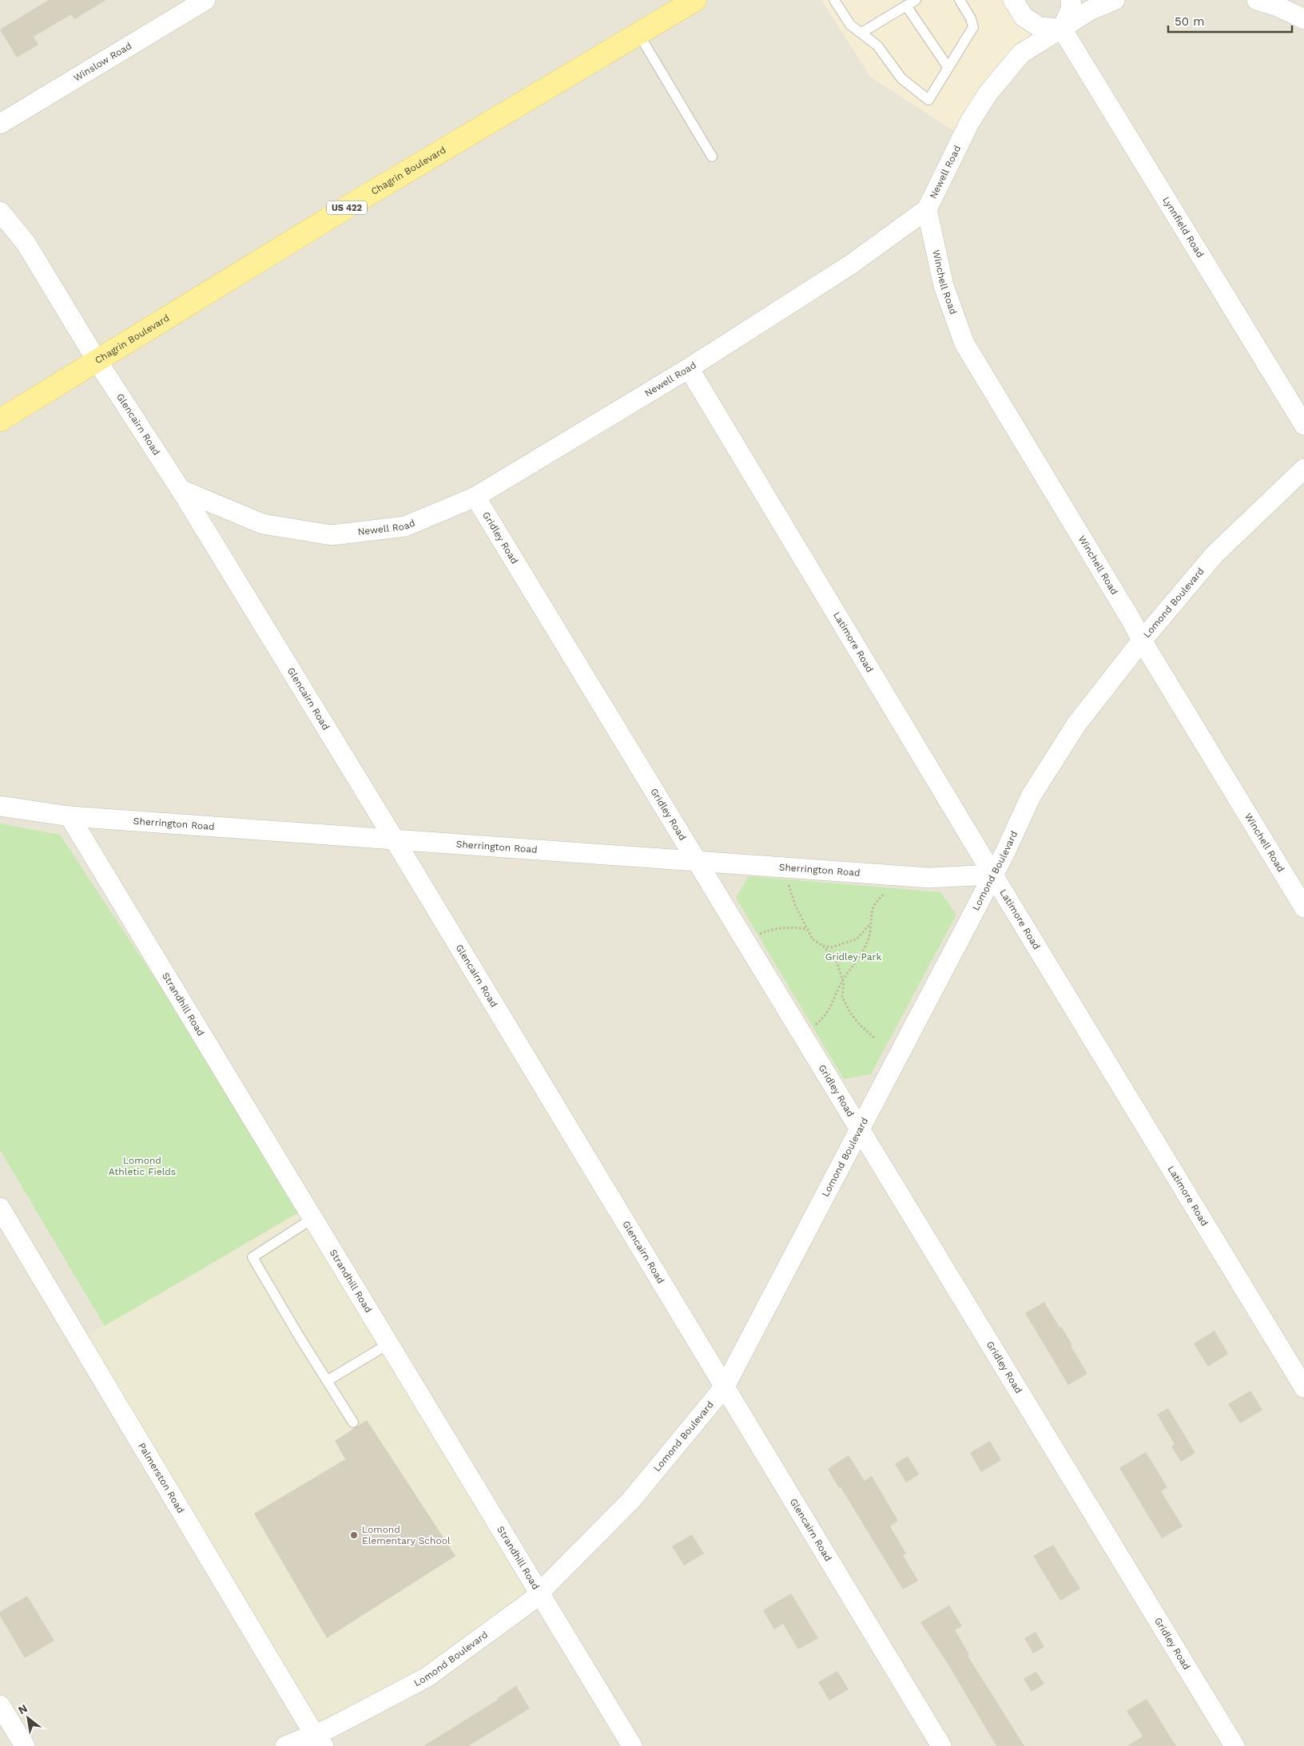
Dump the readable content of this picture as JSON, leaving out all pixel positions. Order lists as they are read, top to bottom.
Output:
{
  "streets": {
    "main road": ["Chagrin Boulevard", "US 422"],
    "street": [
      "Winslow Road",
      "Newell Road",
      "Lynnfield Road",
      "Winchell Road",
      "Glencairn Road",
      "Gridley Road",
      "Lomond Boulevard",
      "Latimore Road",
      "Sherrington Road",
      "Strandhill Road",
      "Palmerston Road"
    ]
  },
  "crossings": [
    ["Chagrin Boulevard", "Glencairn Road"],
    ["Newell Road", "Lynnfield Road"],
    ["Newell Road", "Winchell Road"],
    ["Newell Road", "Glencairn Road"],
    ["Newell Road", "Gridley Road"],
    ["Newell Road", "Latimore Road"],
    ["Winchell Road", "Lomond Boulevard"],
    ["Glencairn Road", "Lomond Boulevard"],
    ["Glencairn Road", "Sherrington Road"],
    ["Gridley Road", "Lomond Boulevard"],
    ["Gridley Road", "Sherrington Road"],
    ["Lomond Boulevard", "Latimore Road"],
    ["Lomond Boulevard", "Sherrington Road"],
    ["Lomond Boulevard", "Strandhill Road"],
    ["Lomond Boulevard", "Palmerston Road"],
    ["Latimore Road", "Sherrington Road"],
    ["Sherrington Road", "Strandhill Road"]
  ],
  "parks": ["Gridley Park", "Lomond Athletic Fields"],
  "places": ["Lomond Elementary School"],
  "scale_bar": "50 m",
  "north": "top left"
}
